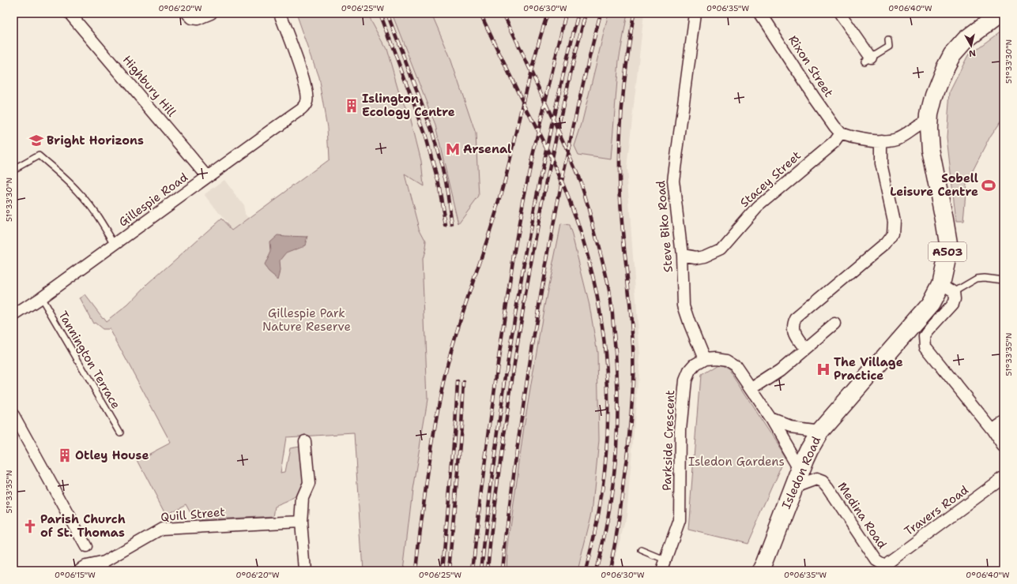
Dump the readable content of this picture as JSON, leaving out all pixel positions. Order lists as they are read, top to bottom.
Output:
{
  "streets": {
    "highway": ["A503", "Isledon Road"],
    "street": [
      "Rixon Street",
      "Highbury Hill",
      "Stacey Street",
      "Gillespie Road",
      "Steve Biko Road",
      "Parkside Crescent",
      "Travers Road",
      "Quill Street",
      "Medina Road"
    ],
    "lane": ["Tannington Terrace"]
  },
  "crossings": [
    ["Rixon Street", "Stacey Street"],
    ["Highbury Hill", "Gillespie Road"],
    ["Stacey Street", "Steve Biko Road"],
    ["Gillespie Road", "Tannington Terrace"],
    ["Steve Biko Road", "Parkside Crescent"],
    ["Isledon Road", "Medina Road"],
    ["Travers Road", "Medina Road"]
  ],
  "parks": ["Gillespie Park Nature Reserve", "Isledon Gardens"],
  "places": {
    "building": ["Islington Ecology Centre", "Otley House"],
    "school or university": ["Bright Horizons"],
    "metro station": ["Arsenal"],
    "sports": ["Sobell Leisure Centre"],
    "hospital": ["The Village Practice"],
    "church": ["Parish Church of St. Thomas"]
  },
  "north": "bottom",
  "coordinates": [
    "0°06'20\"W",
    "0°06'25\"W",
    "0°06'30\"W",
    "0°06'35\"W",
    "0°06'40\"W",
    "51°33'30\"N",
    "51°33'35\"N",
    "0°06'15\"W"
  ]
}
